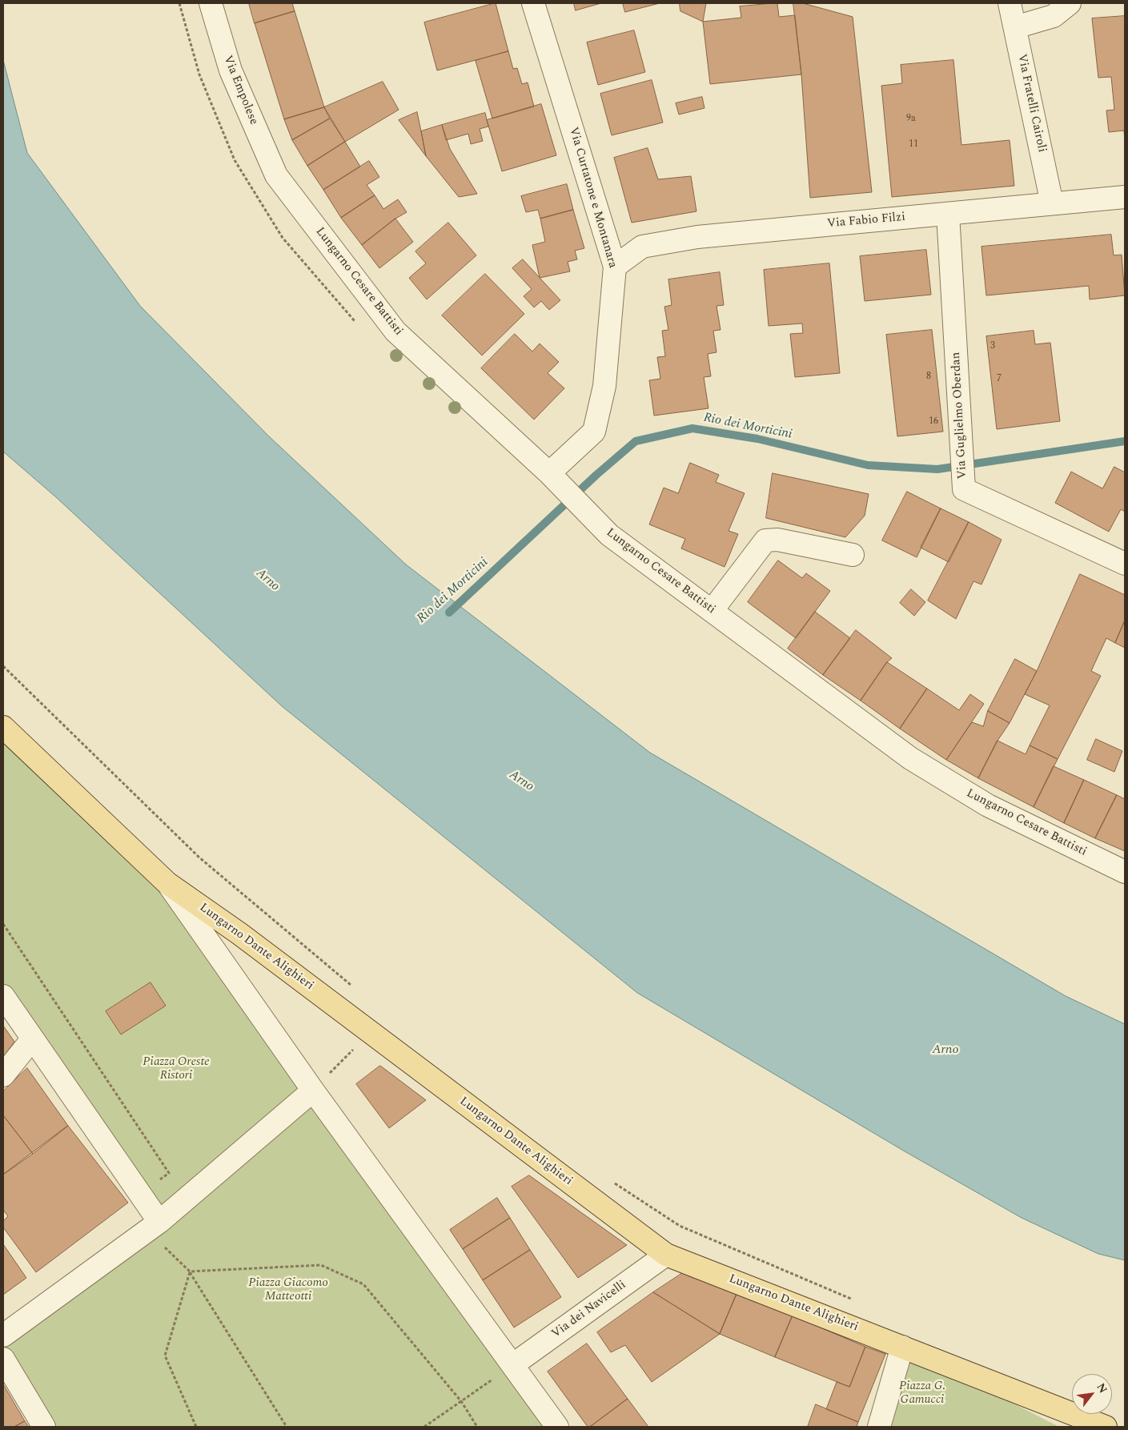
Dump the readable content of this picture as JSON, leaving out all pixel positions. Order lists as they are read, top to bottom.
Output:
{
  "streets": {
    "main road": ["Lungarno Dante Alighieri"],
    "street": [
      "Via Empolese",
      "Via Fratelli Cairoli",
      "Via Curtatone e Montanara",
      "Via Fabio Filzi",
      "Lungarno Cesare Battisti",
      "Via Guglielmo Oberdan",
      "Via dei Navicelli"
    ]
  },
  "crossings": [
    ["Via Empolese", "Lungarno Cesare Battisti"],
    ["Via Fratelli Cairoli", "Via Fabio Filzi"],
    ["Via Curtatone e Montanara", "Via Fabio Filzi"],
    ["Via Curtatone e Montanara", "Lungarno Cesare Battisti"],
    ["Via Fabio Filzi", "Via Guglielmo Oberdan"],
    ["Lungarno Dante Alighieri", "Via dei Navicelli"]
  ],
  "water": ["Rio dei Morticini", "Arno"],
  "parks": ["Piazza Oreste Ristori", "Piazza Giacomo Matteotti", "Piazza G. Gamucci"],
  "house_numbers": [
    "9a",
    "11",
    "3",
    "8",
    "7",
    "16"
  ],
  "north": "top right"
}
